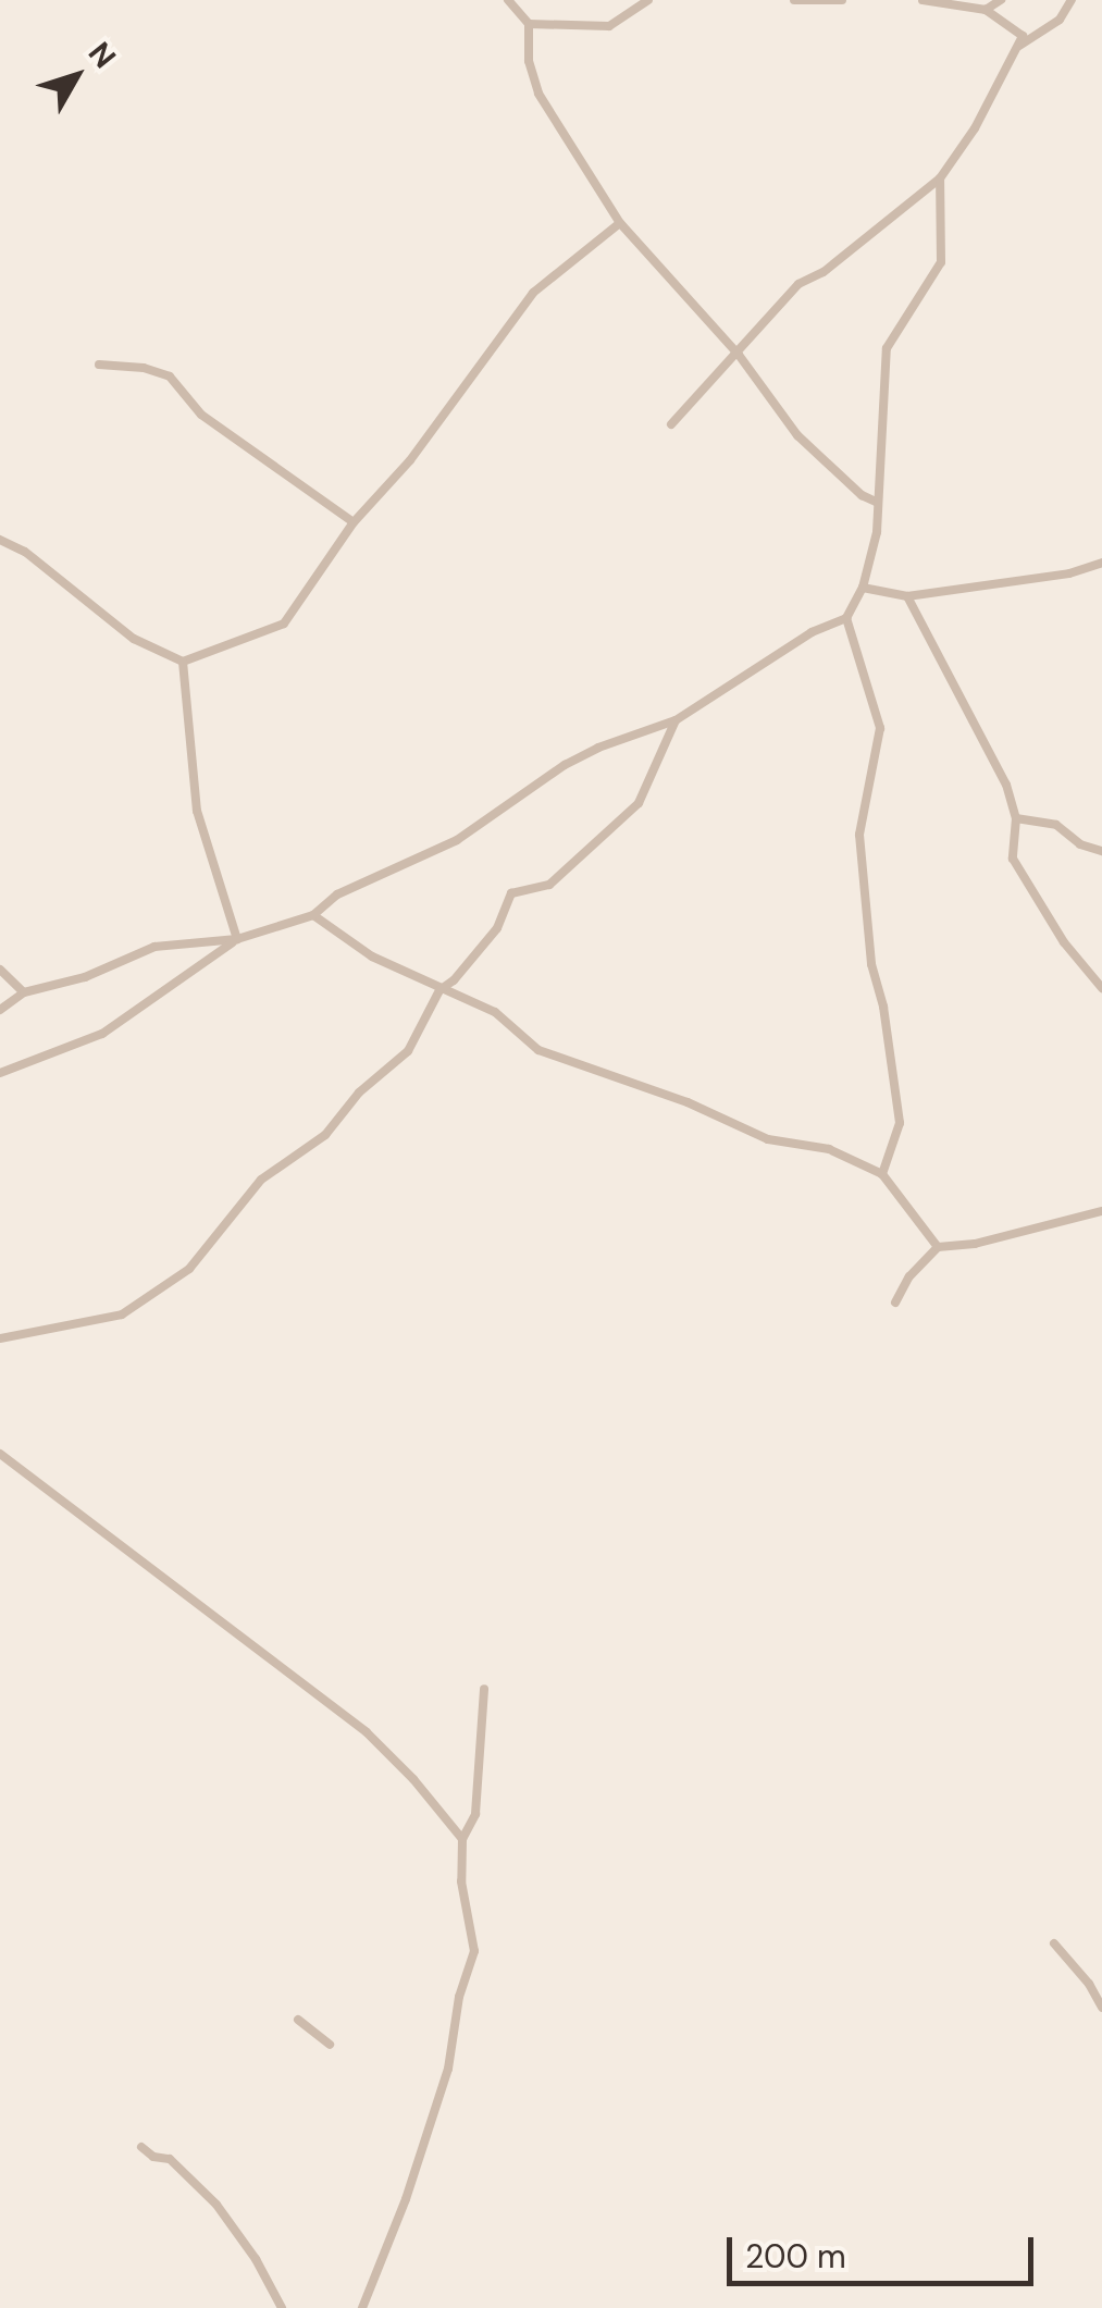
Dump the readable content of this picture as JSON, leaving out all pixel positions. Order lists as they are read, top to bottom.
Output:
{
  "scale_bar": "200 m",
  "north": "top right"
}
